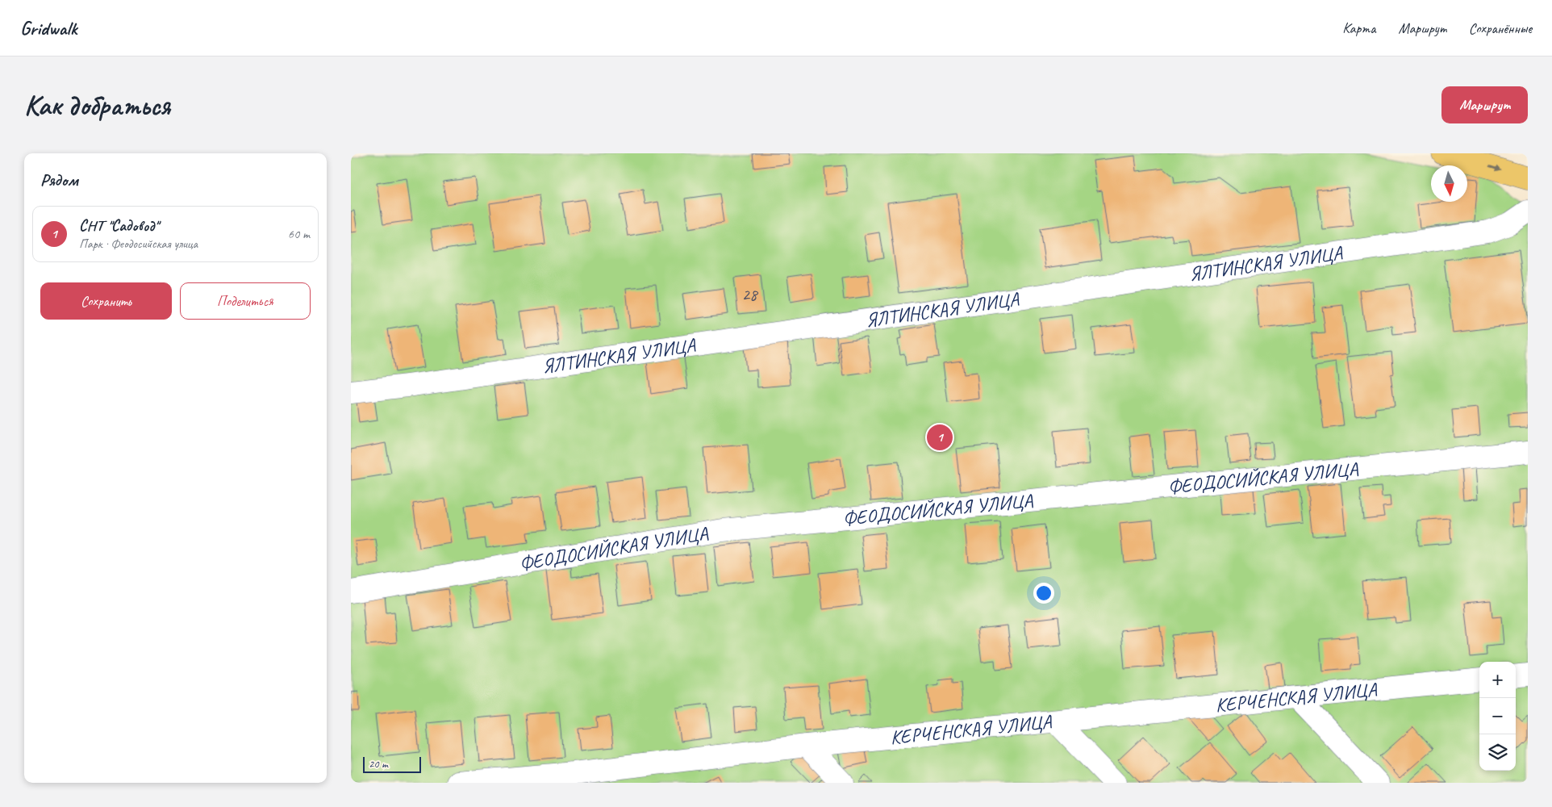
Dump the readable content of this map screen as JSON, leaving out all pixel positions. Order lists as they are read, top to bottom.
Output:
{
  "streets": {
    "street": ["ЯЛТИНСКАЯ УЛИЦА", "ФЕОДОСИЙСКАЯ УЛИЦА", "КЕРЧЕНСКАЯ УЛИЦА"]
  },
  "house_numbers": ["28"],
  "scale_bar": "20 m",
  "north": "bottom",
  "page": {
    "header": "Gridwalk",
    "nav": ["Карта", "Маршрут", "Сохранённые"],
    "buttons": [
      "Маршрут",
      ["Сохранить", "Поделиться"]
    ],
    "title": "Как добраться",
    "heading": "Рядом",
    "list": [
      {
        "mark": "1",
        "name": "СНТ \"Садовод\"",
        "note": "Парк · Феодосийская улица",
        "value": "60 m"
      }
    ],
    "pins": "1",
    "map_buttons": ["+", "−"],
    "scale": "20 m"
  }
}
